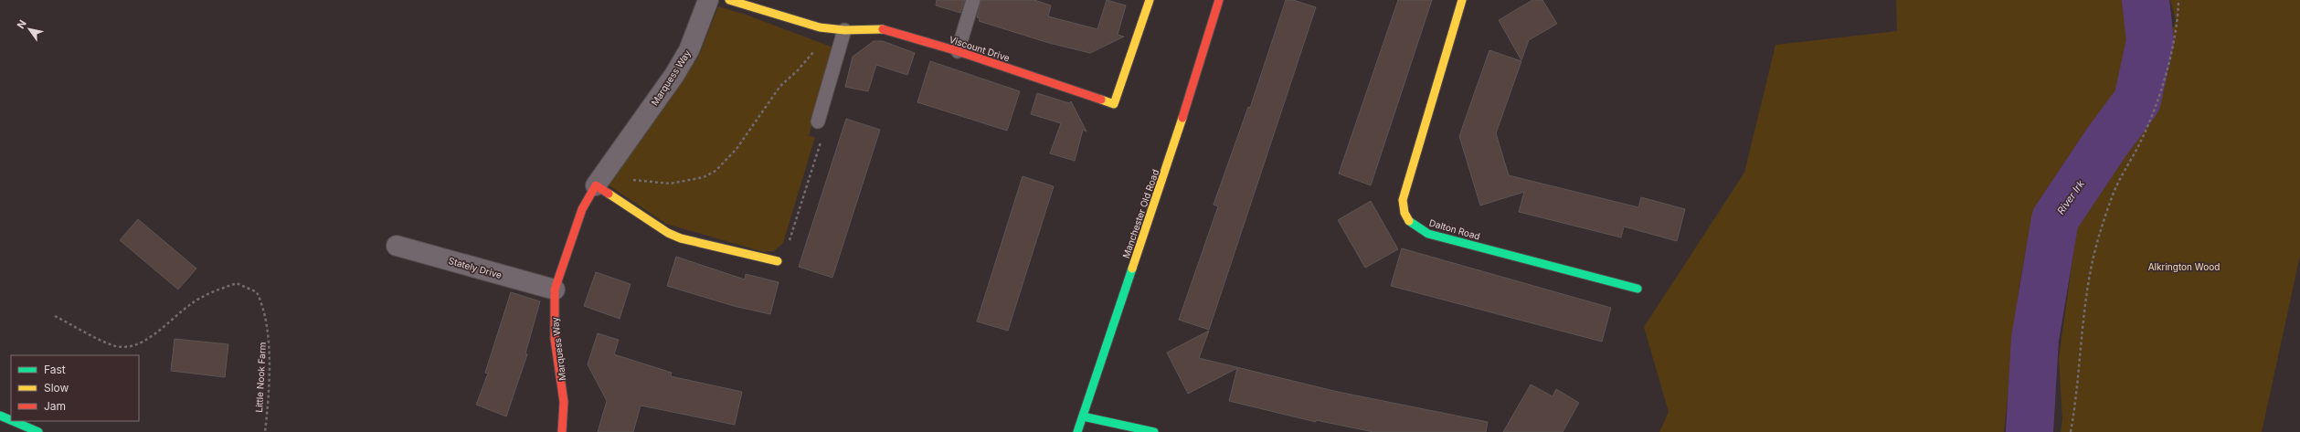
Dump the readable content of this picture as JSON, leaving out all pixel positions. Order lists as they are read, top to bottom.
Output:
{
  "streets": {
    "street": [
      "Viscount Drive",
      "Marquess Way",
      "Manchester Old Road",
      "Dalton Road",
      "Stately Drive"
    ],
    "path": ["Little Nook Farm"]
  },
  "crossings": [
    ["Marquess Way", "Stately Drive"]
  ],
  "water": ["River Irk"],
  "parks": ["Alkrington Wood"],
  "legend": ["Fast", "Slow", "Jam"],
  "north": "top left"
}
